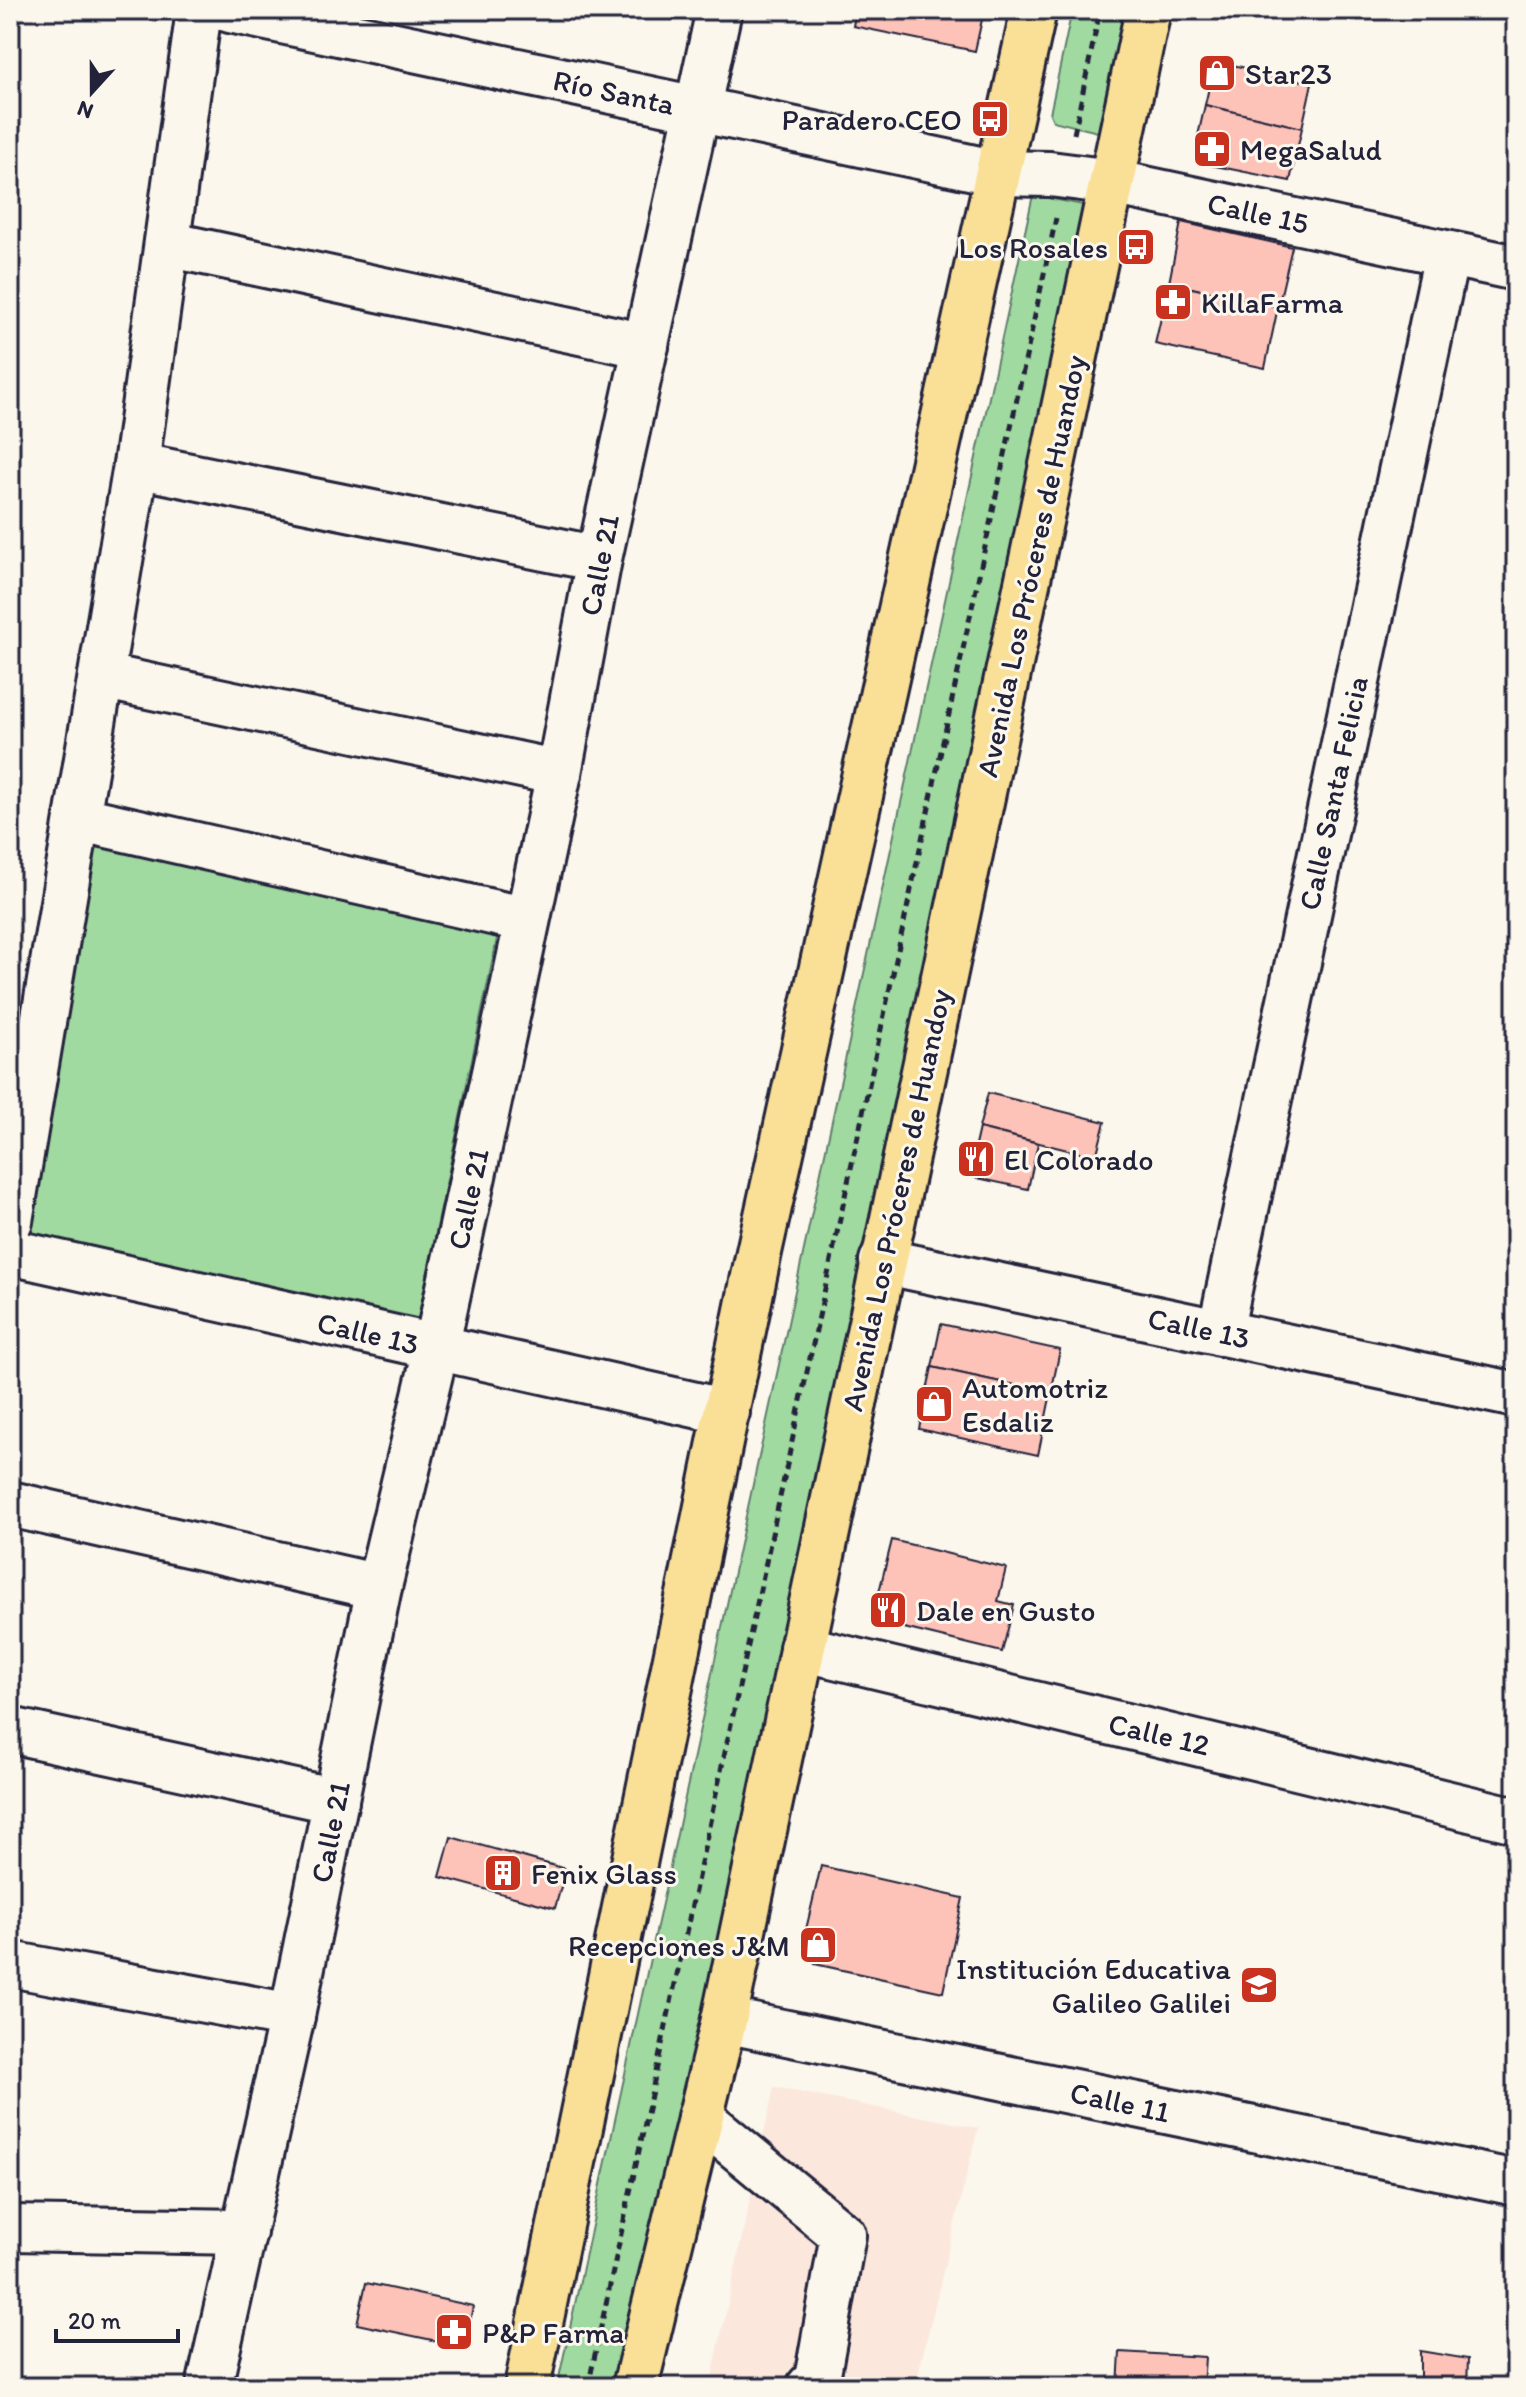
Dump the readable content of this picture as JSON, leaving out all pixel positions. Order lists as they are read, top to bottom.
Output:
{
  "streets": {
    "main road": ["Avenida Los Próceres de Huandoy"],
    "street": [
      "Río Santa",
      "Calle 15",
      "Calle 21",
      "Calle Santa Felicia",
      "Calle 13",
      "Calle 12",
      "Calle 11"
    ]
  },
  "crossings": [
    ["Río Santa", "Calle 15"],
    ["Río Santa", "Calle 21"],
    ["Calle 15", "Avenida Los Próceres de Huandoy"],
    ["Calle 15", "Calle Santa Felicia"],
    ["Calle 21", "Calle 13"],
    ["Avenida Los Próceres de Huandoy", "Calle 13"],
    ["Avenida Los Próceres de Huandoy", "Calle 12"],
    ["Avenida Los Próceres de Huandoy", "Calle 11"],
    ["Calle Santa Felicia", "Calle 13"]
  ],
  "places": {
    "shop": ["Star23", "Automotriz Esdaliz", "Recepciones J&M"],
    "bus stop": ["Paradero CEO", "Los Rosales"],
    "pharmacy": ["MegaSalud", "KillaFarma", "P&P Farma"],
    "restaurant": ["El Colorado", "Dale en Gusto"],
    "building": ["Fenix Glass"],
    "school or university": ["Institución Educativa Galileo Galilei"]
  },
  "scale_bar": "20 m",
  "north": "bottom"
}
